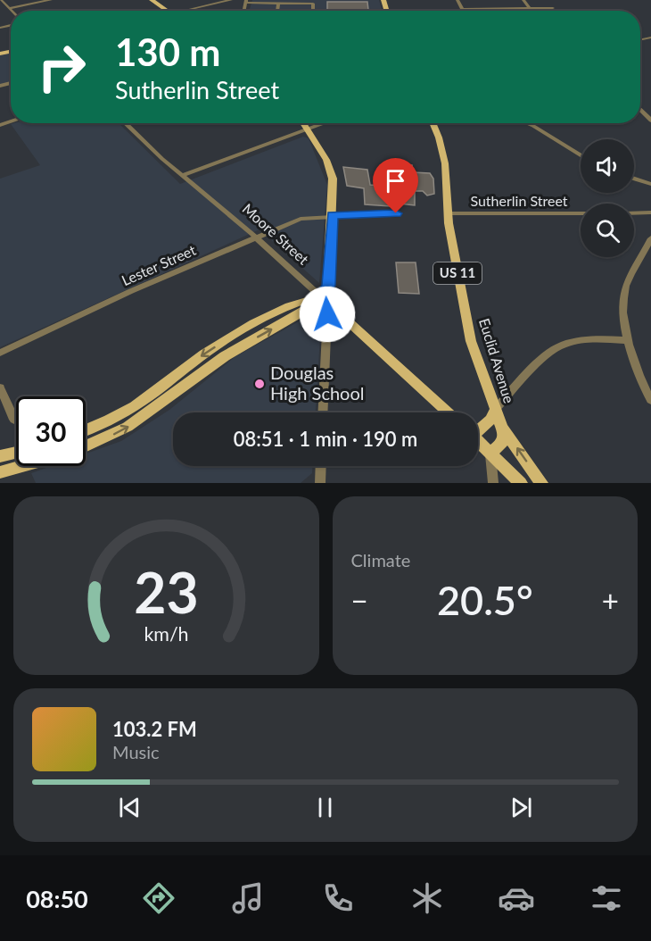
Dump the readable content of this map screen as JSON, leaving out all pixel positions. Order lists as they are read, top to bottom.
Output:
{
  "streets": {
    "main road": ["Moore Street", "US 11", "Euclid Avenue"],
    "street": ["Sutherlin Street", "Lester Street"]
  },
  "crossings": [
    ["Sutherlin Street", "Euclid Avenue"],
    ["Moore Street", "Lester Street"]
  ],
  "places": ["Douglas High School"],
  "page": {
    "turn": ["130 m", "Sutherlin Street"],
    "limit": "30",
    "trip": "08:51 · 1 min · 190 m",
    "tile": "Climate",
    "heat": ["−", "20.5°", "+"],
    "song": ["103.2 FM", "Music"],
    "tabs": "08:50",
    "gauge": ["23", "km/h"]
  }
}
